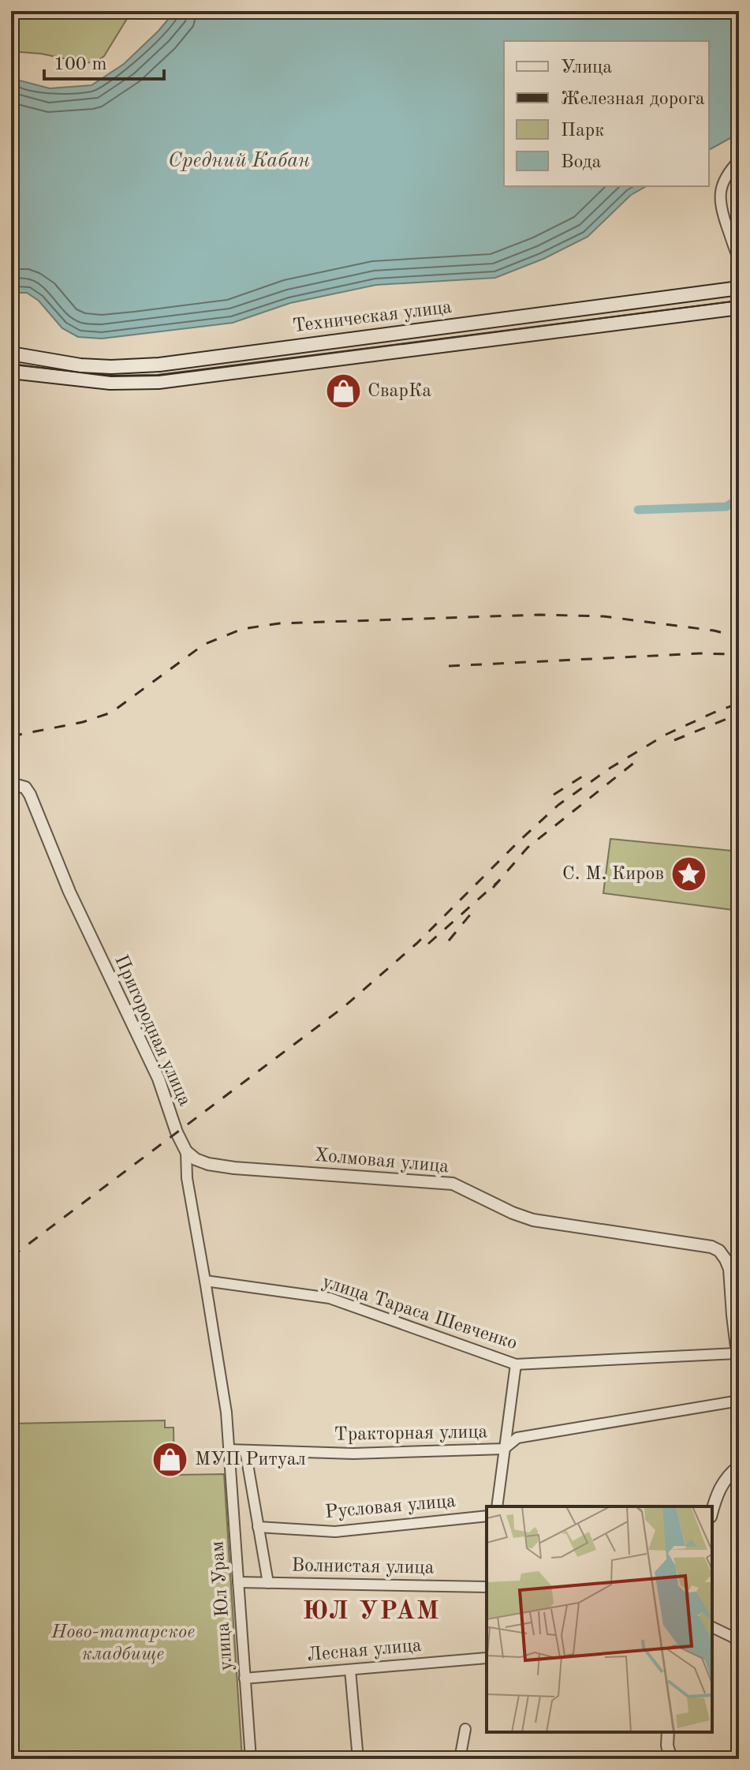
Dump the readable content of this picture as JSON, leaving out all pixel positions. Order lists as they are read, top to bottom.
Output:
{
  "streets": {
    "main road": ["Техническая улица"],
    "street": [
      "Пригородная улица",
      "Холмовая улица",
      "улица Тараса Шевченко",
      "Тракторная улица",
      "Русловая улица",
      "Волнистая улица",
      "улица Юл Урам",
      "Лесная улица"
    ]
  },
  "crossings": [
    ["Пригородная улица", "Холмовая улица"],
    ["Пригородная улица", "улица Тараса Шевченко"],
    ["Пригородная улица", "Тракторная улица"],
    ["Пригородная улица", "улица Юл Урам"],
    ["Холмовая улица", "улица Тараса Шевченко"],
    ["Тракторная улица", "улица Юл Урам"],
    ["Волнистая улица", "улица Юл Урам"],
    ["улица Юл Урам", "Лесная улица"]
  ],
  "districts": ["ЮЛ УРАМ"],
  "water": ["Средний Кабан"],
  "parks": ["Ново-татарское кладбище"],
  "places": {
    "shop": ["СварКа", "МУП Ритуал"],
    "place": ["С. М. Киров"]
  },
  "legend": [
    "Улица",
    "Железная дорога",
    "Парк",
    "Вода"
  ],
  "scale_bar": "100 m"
}
